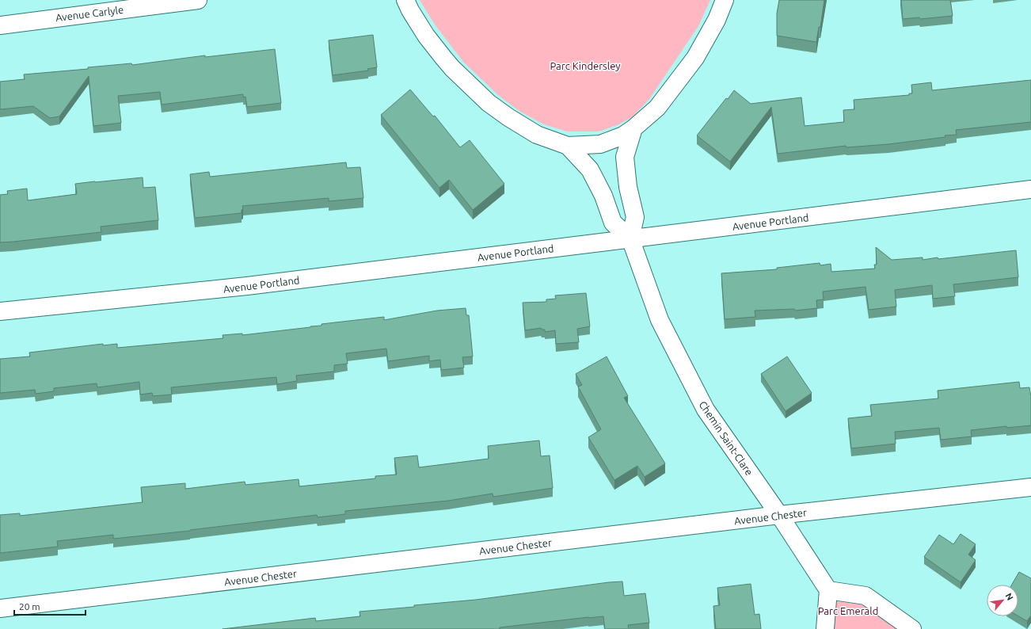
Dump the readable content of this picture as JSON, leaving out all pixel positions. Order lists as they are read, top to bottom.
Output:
{
  "streets": {
    "street": [
      "Avenue Carlyle",
      "Avenue Portland",
      "Chemin Saint-Clare",
      "Avenue Chester"
    ]
  },
  "crossings": [
    ["Avenue Portland", "Chemin Saint-Clare"],
    ["Chemin Saint-Clare", "Avenue Chester"]
  ],
  "parks": ["Parc Kindersley", "Parc Emerald"],
  "scale_bar": "20 m",
  "north": "top right"
}
